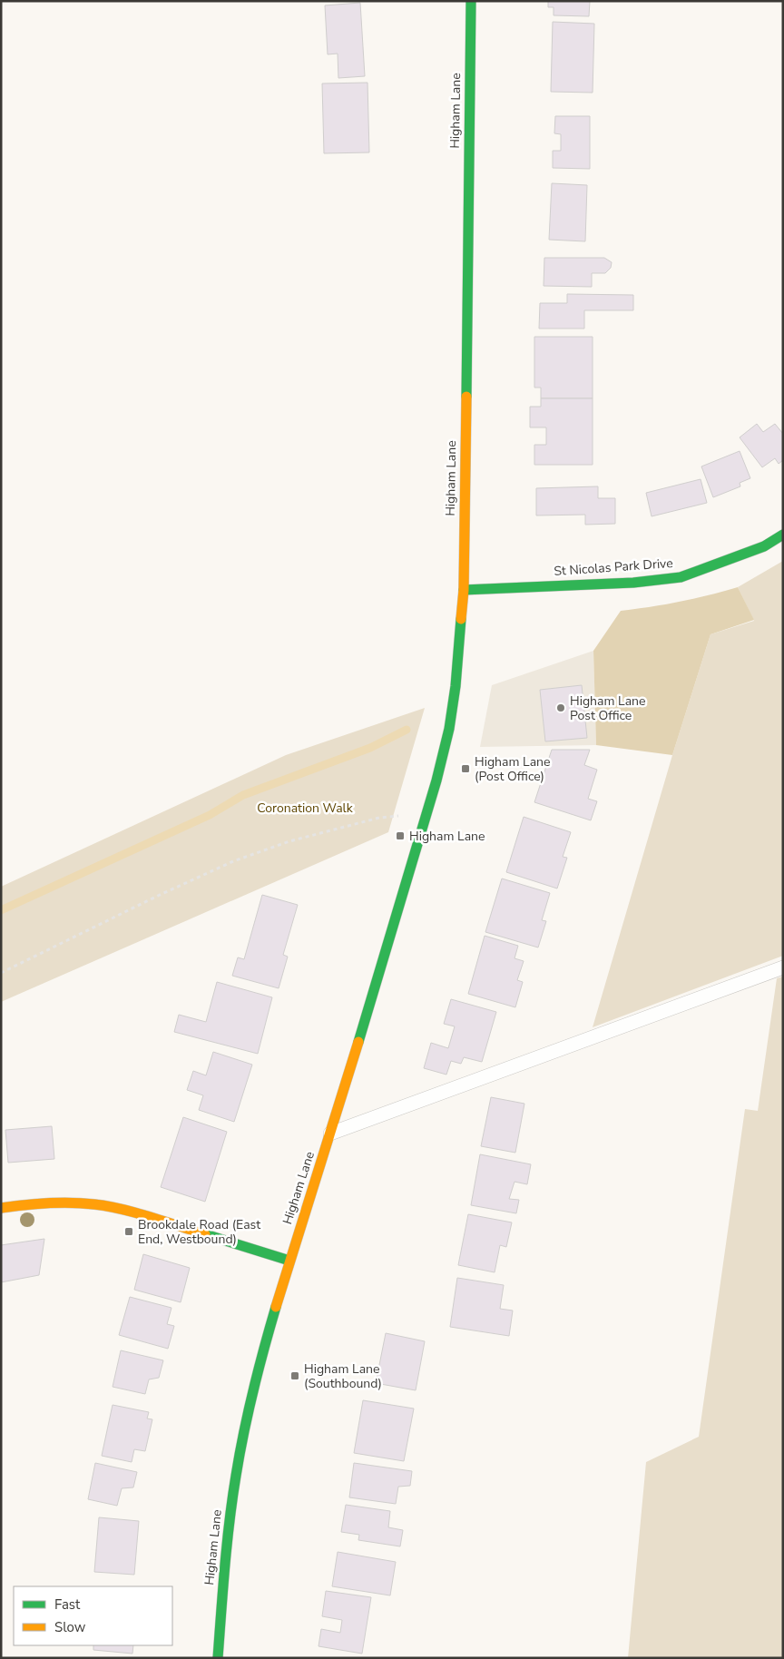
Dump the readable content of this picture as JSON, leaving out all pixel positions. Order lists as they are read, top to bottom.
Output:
{
  "streets": {
    "street": ["Higham Lane", "St Nicolas Park Drive"]
  },
  "crossings": [
    ["Higham Lane", "St Nicolas Park Drive"]
  ],
  "parks": ["Coronation Walk"],
  "places": {
    "other": ["Higham Lane Post Office"],
    "transit": [
      "Higham Lane (Post Office)",
      "Higham Lane",
      "Brookdale Road (East End, Westbound)",
      "Higham Lane (Southbound)"
    ]
  },
  "legend": ["Fast", "Slow"]
}
